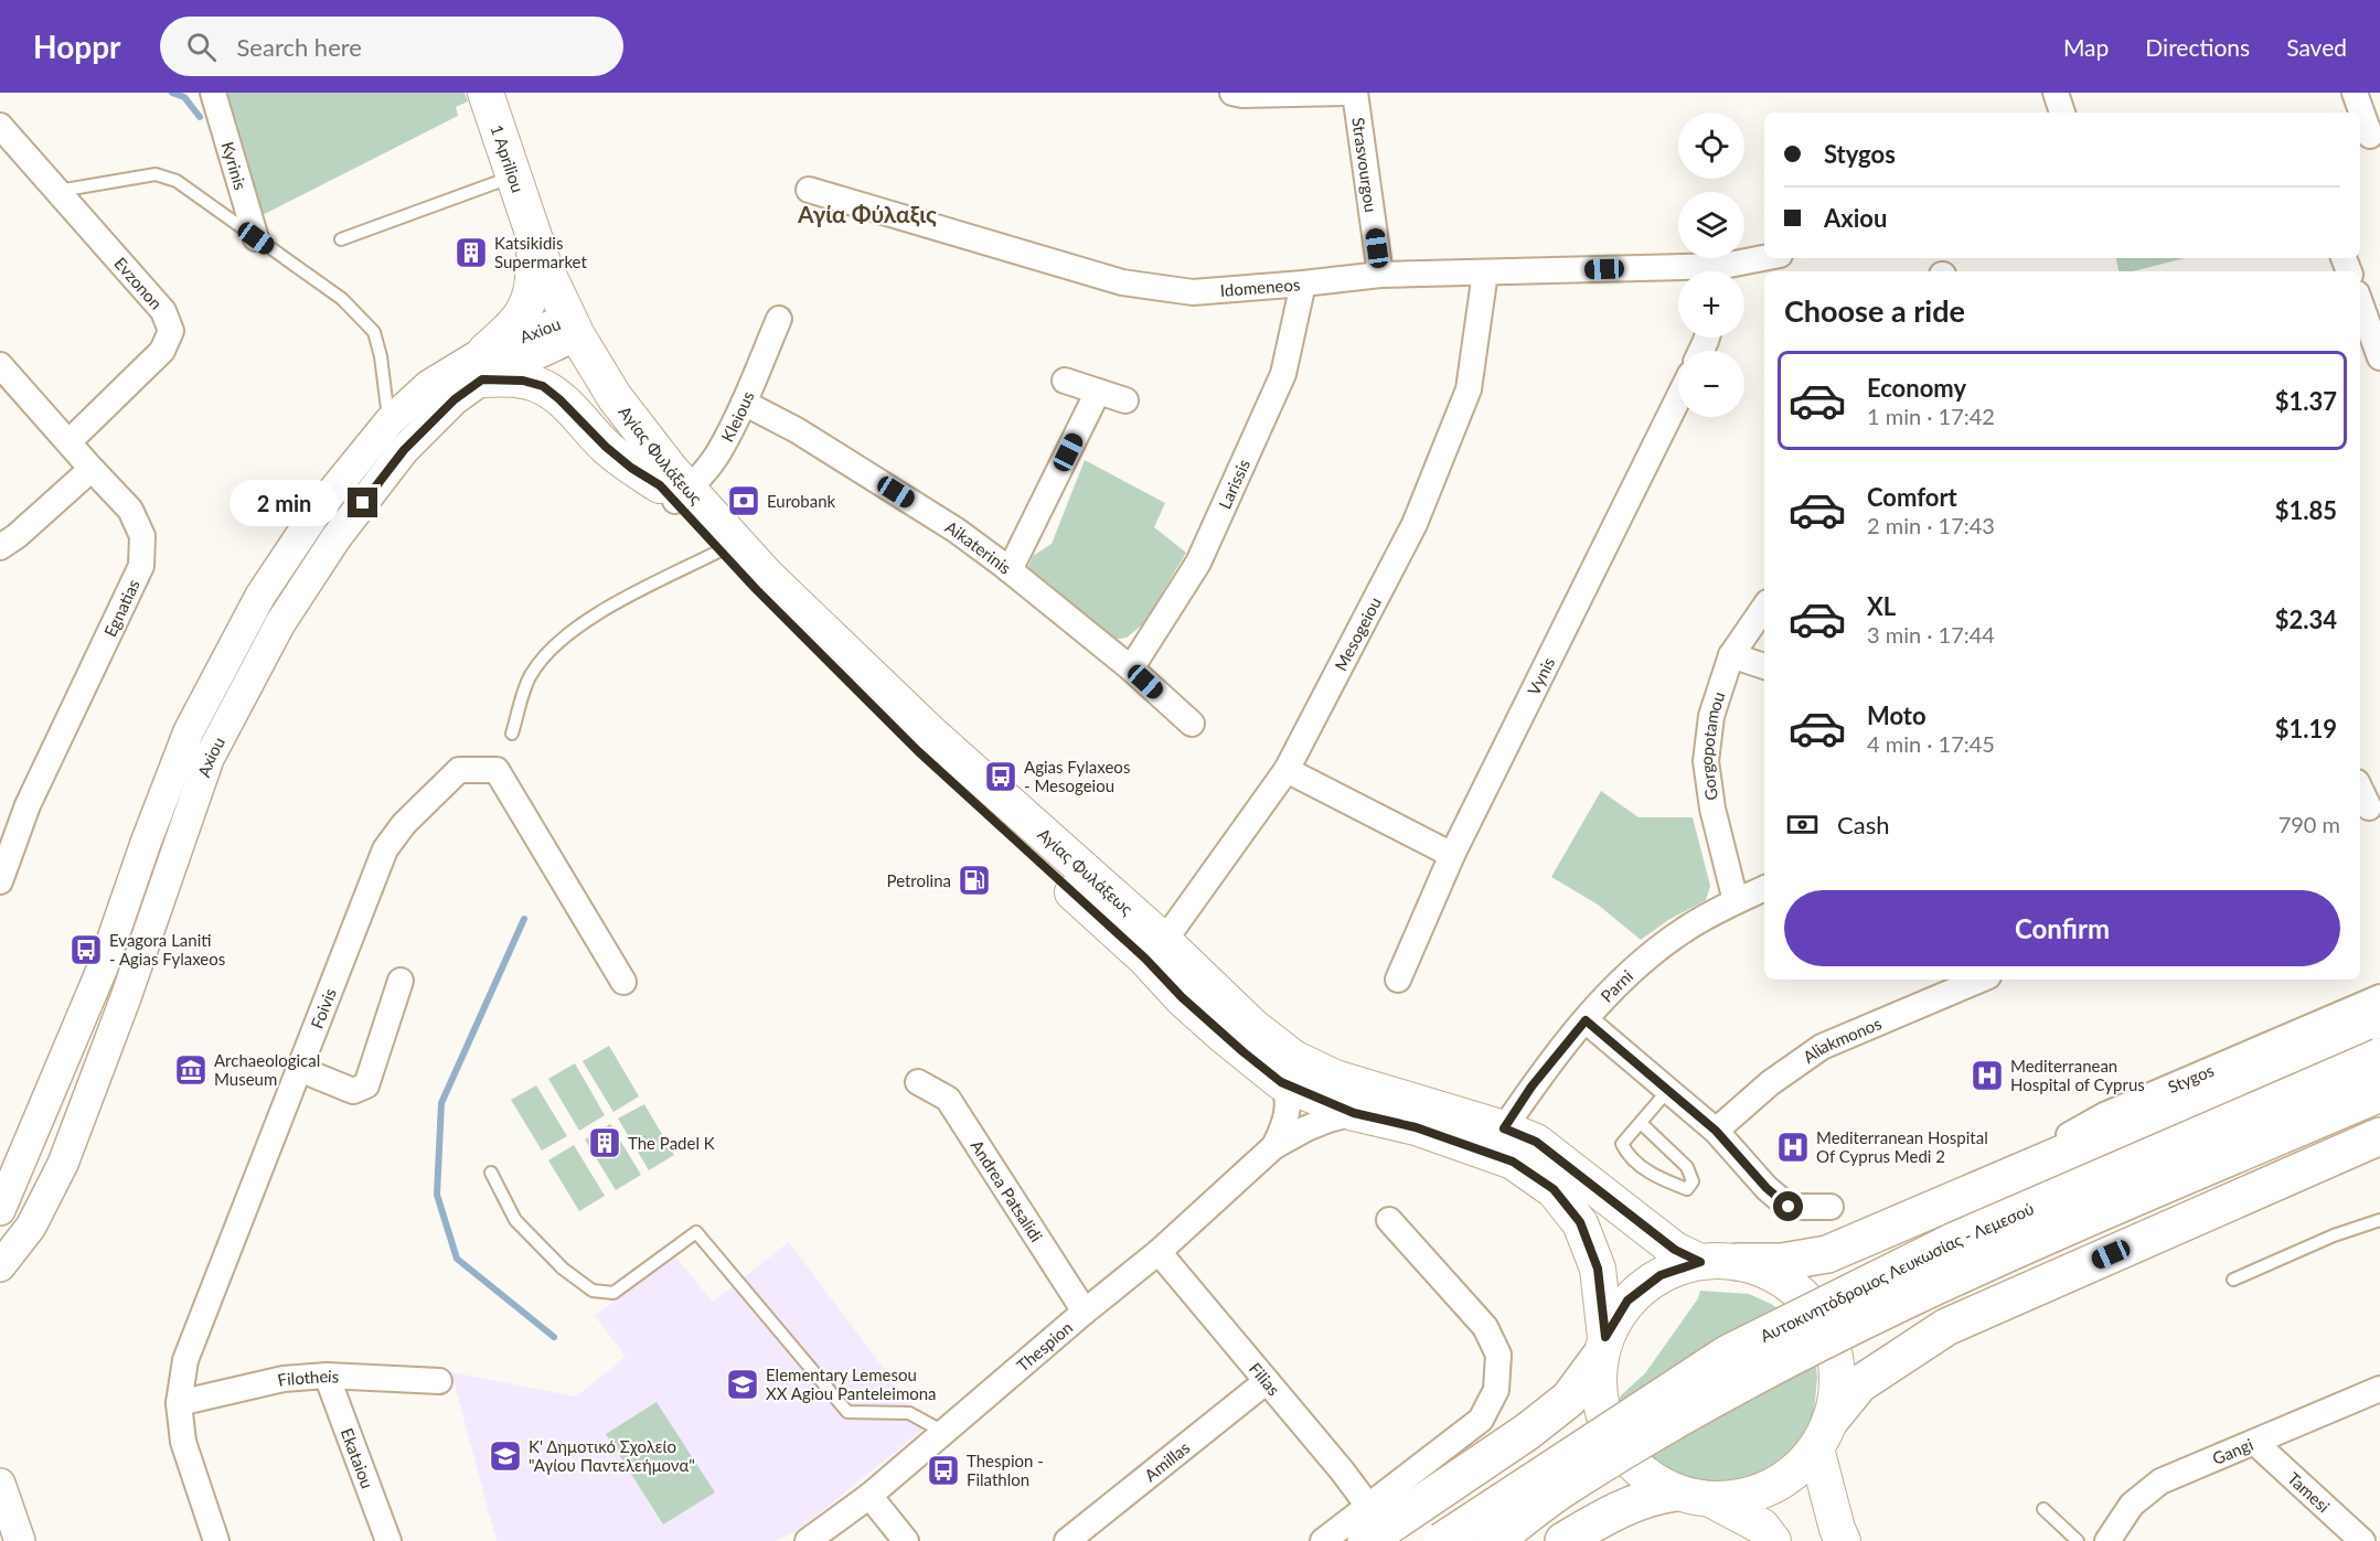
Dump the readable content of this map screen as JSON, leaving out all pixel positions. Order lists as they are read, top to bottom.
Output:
{
  "streets": {
    "highway": ["Αυτοκινητόδρομος Λευκωσίας - Λεμεσού"],
    "main road": ["1 Apriliou", "Αγίας Φυλάξεως"],
    "street": [
      "Strasvourgou",
      "Kyrinis",
      "Evzonon",
      "Idomeneos",
      "Axiou",
      "Kleious",
      "Larissis",
      "Aikaterinis",
      "Egnatias",
      "Mesogeiou",
      "Vynis",
      "Gorgopotamou",
      "Parni",
      "Foivis",
      "Aliakmonos",
      "Stygos",
      "Andrea Patsalidi",
      "Thespion",
      "Filotheis",
      "Filias",
      "Gangi",
      "Ekataiou",
      "Amillas",
      "Tamesi"
    ]
  },
  "crossings": [
    ["Strasvourgou", "Idomeneos"],
    ["Evzonon", "Egnatias"],
    ["Idomeneos", "Larissis"],
    ["Idomeneos", "Mesogeiou"],
    ["Axiou", "Αγίας Φυλάξεως"],
    ["Kleious", "Αγίας Φυλάξεως"],
    ["Kleious", "Aikaterinis"],
    ["Αγίας Φυλάξεως", "Mesogeiou"],
    ["Αγίας Φυλάξεως", "Parni"],
    ["Αγίας Φυλάξεως", "Thespion"],
    ["Larissis", "Aikaterinis"],
    ["Gorgopotamou", "Parni"],
    ["Foivis", "Filotheis"],
    ["Andrea Patsalidi", "Thespion"],
    ["Thespion", "Filias"],
    ["Filotheis", "Ekataiou"],
    ["Filias", "Amillas"],
    ["Gangi", "Tamesi"]
  ],
  "districts": ["Αγία Φύλαξις"],
  "places": {
    "building": ["Katsikidis Supermarket", "The Padel K"],
    "bank": ["Eurobank"],
    "bus stop": ["Agias Fylaxeos - Mesogeiou", "Evagora Laniti - Agias Fylaxeos", "Thespion - Filathlon"],
    "fuel station": ["Petrolina"],
    "museum": ["Archaeological Museum"],
    "hospital": ["Mediterranean Hospital of Cyprus", "Mediterranean Hospital Of Cyprus Medi 2"],
    "school or university": ["Elementary Lemesou XX Agiou Panteleimona", "Κ' Δημοτικό Σχολείο \"Αγίου Παντελεήμονα\""]
  },
  "page": {
    "header": "Hoppr",
    "search": "Search here",
    "nav": ["Map", "Directions", "Saved"],
    "map_buttons": ["+", "−"],
    "banner": ["Stygos", "Axiou"],
    "heading": "Choose a ride",
    "list": [
      {
        "name": "Economy",
        "note": "1 min · 17:42",
        "value": "$1.37"
      },
      {
        "name": "Comfort",
        "note": "2 min · 17:43",
        "value": "$1.85"
      },
      {
        "name": "XL",
        "note": "3 min · 17:44",
        "value": "$2.34"
      },
      {
        "name": "Moto",
        "note": "4 min · 17:45",
        "value": "$1.19"
      }
    ],
    "bubble": "2 min",
    "pay": ["Cash", "790 m"],
    "buttons": "Confirm"
  }
}
